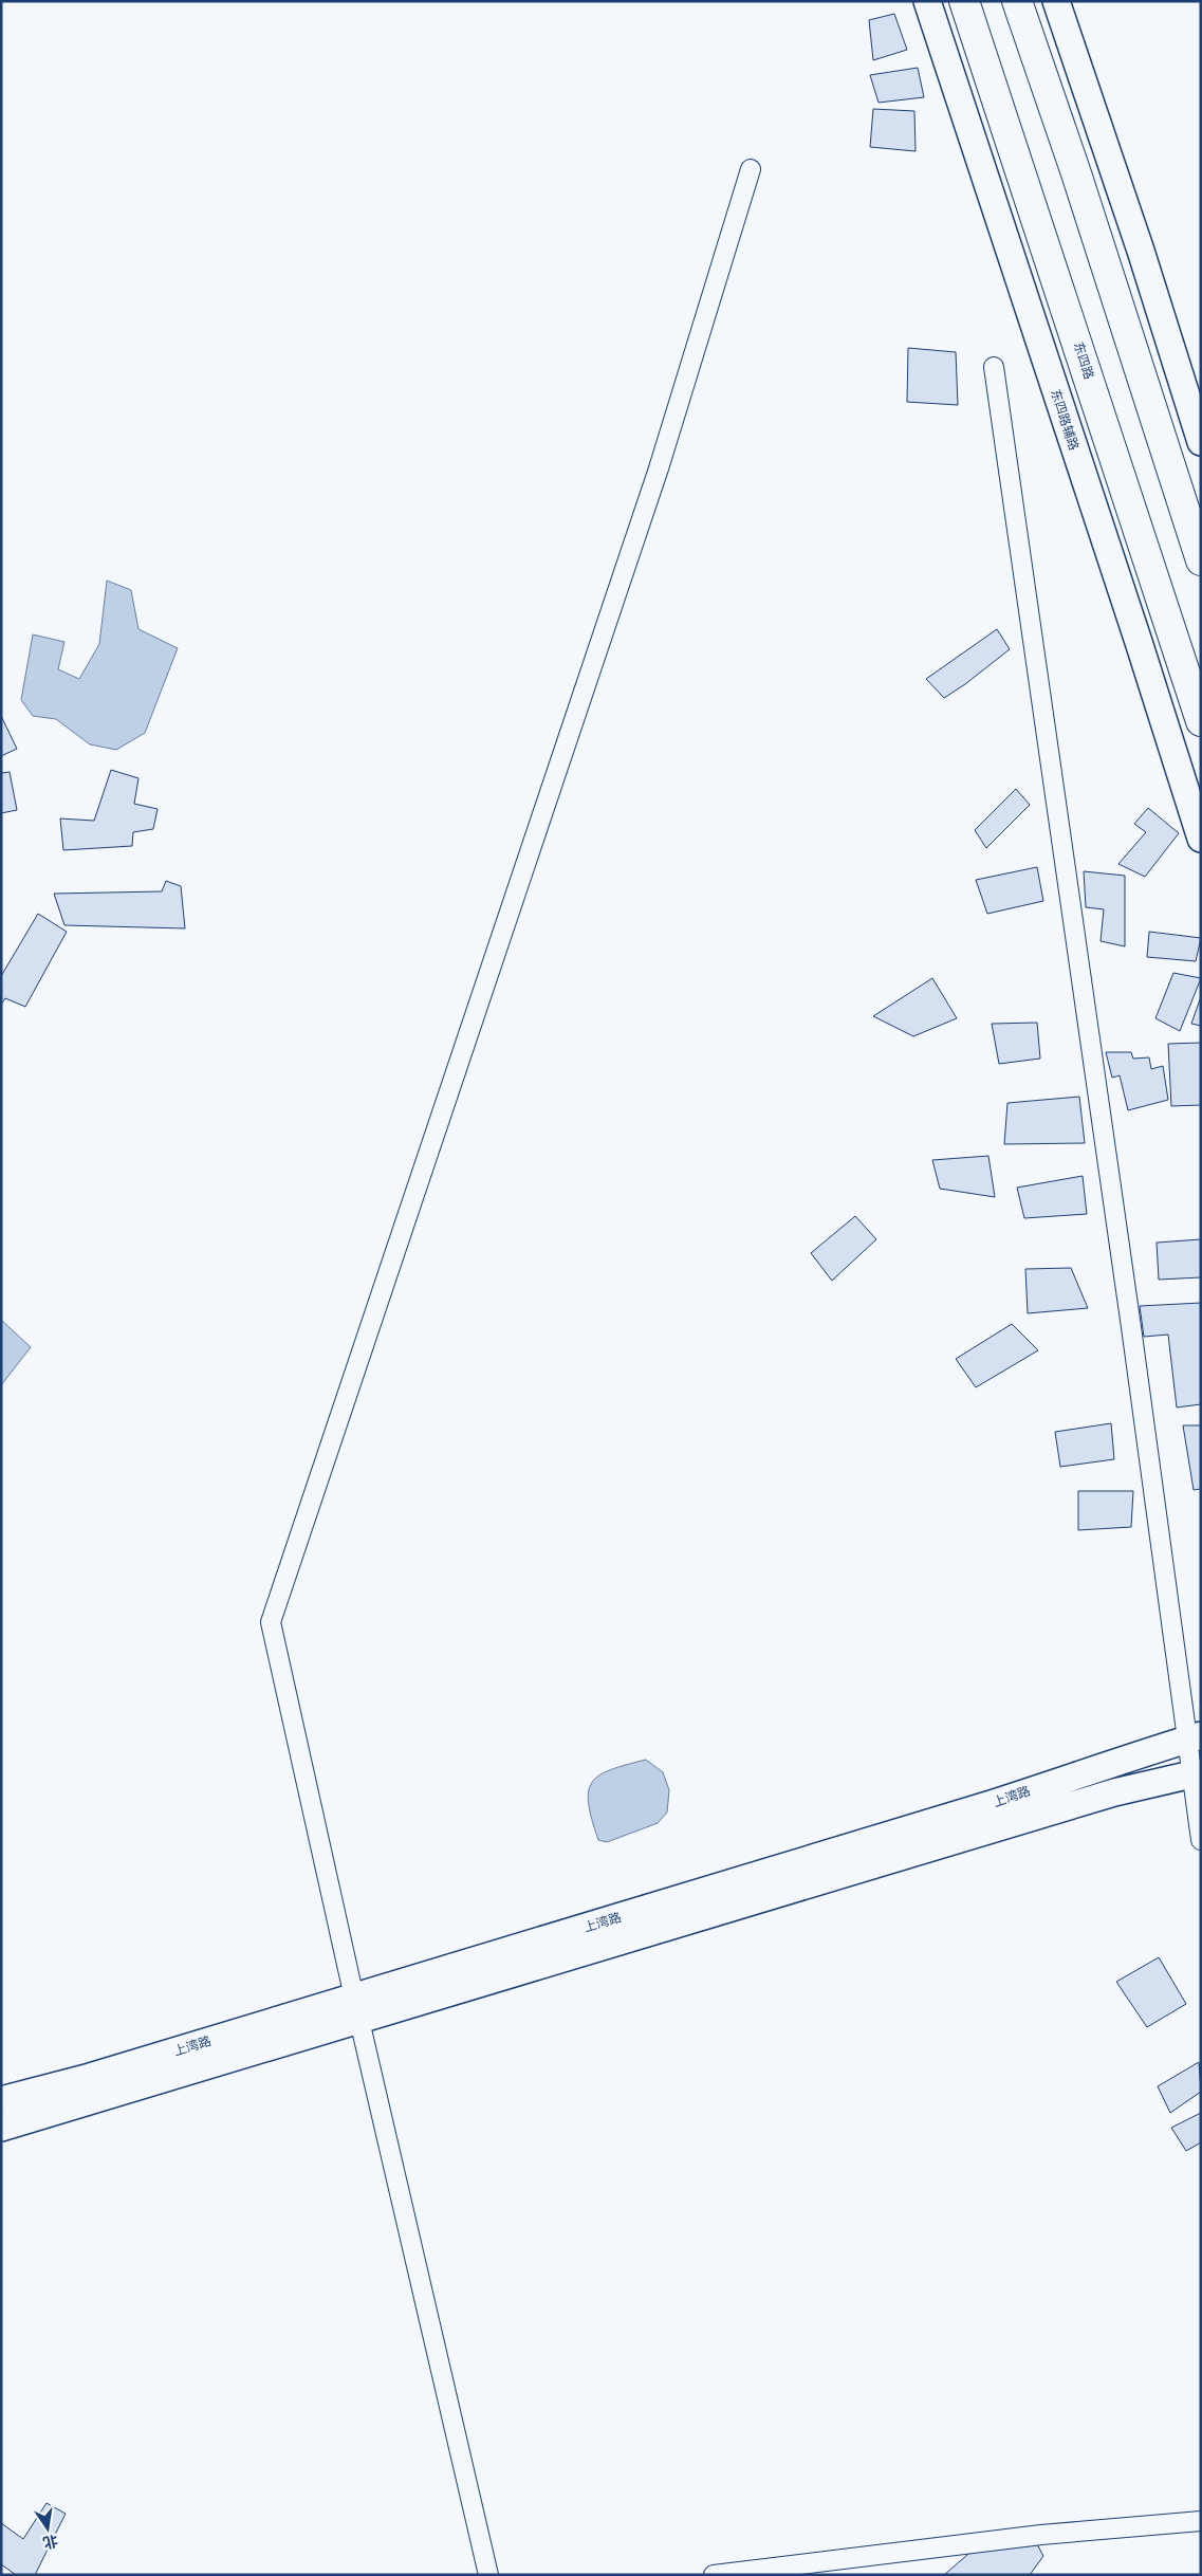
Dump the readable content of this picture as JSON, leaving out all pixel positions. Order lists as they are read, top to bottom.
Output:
{
  "streets": {
    "main road": ["东四路", "东四路辅路", "上湾路"]
  },
  "north": "bottom"
}
